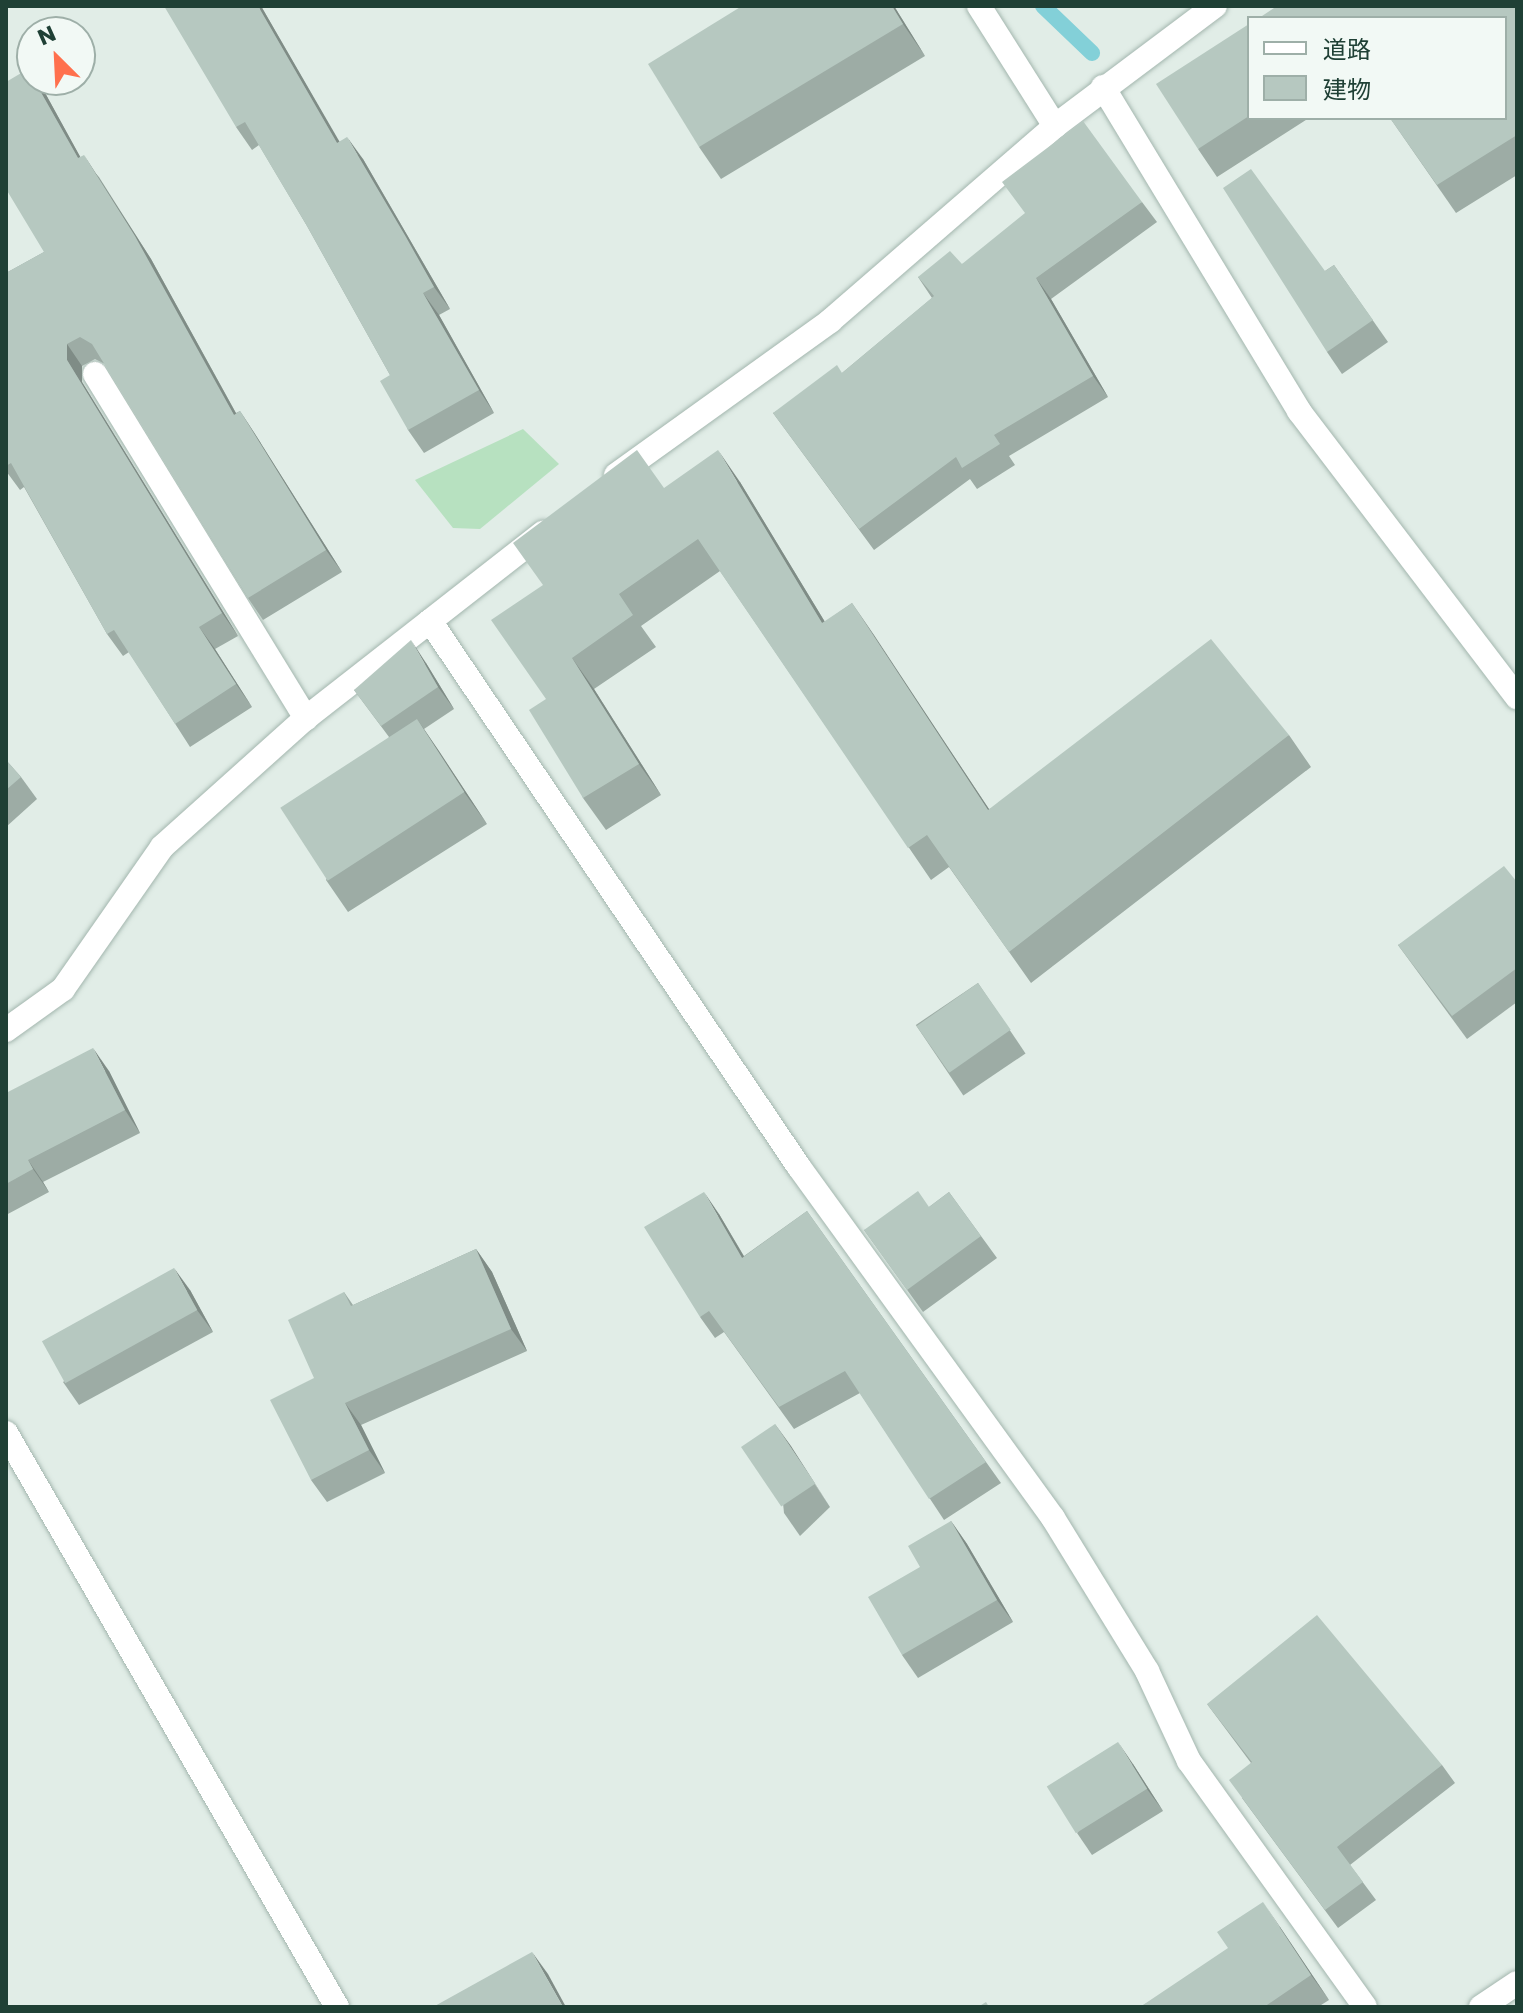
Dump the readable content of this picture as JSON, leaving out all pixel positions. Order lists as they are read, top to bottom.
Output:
{
  "legend": ["道路", "建物"],
  "north": "top left"
}
